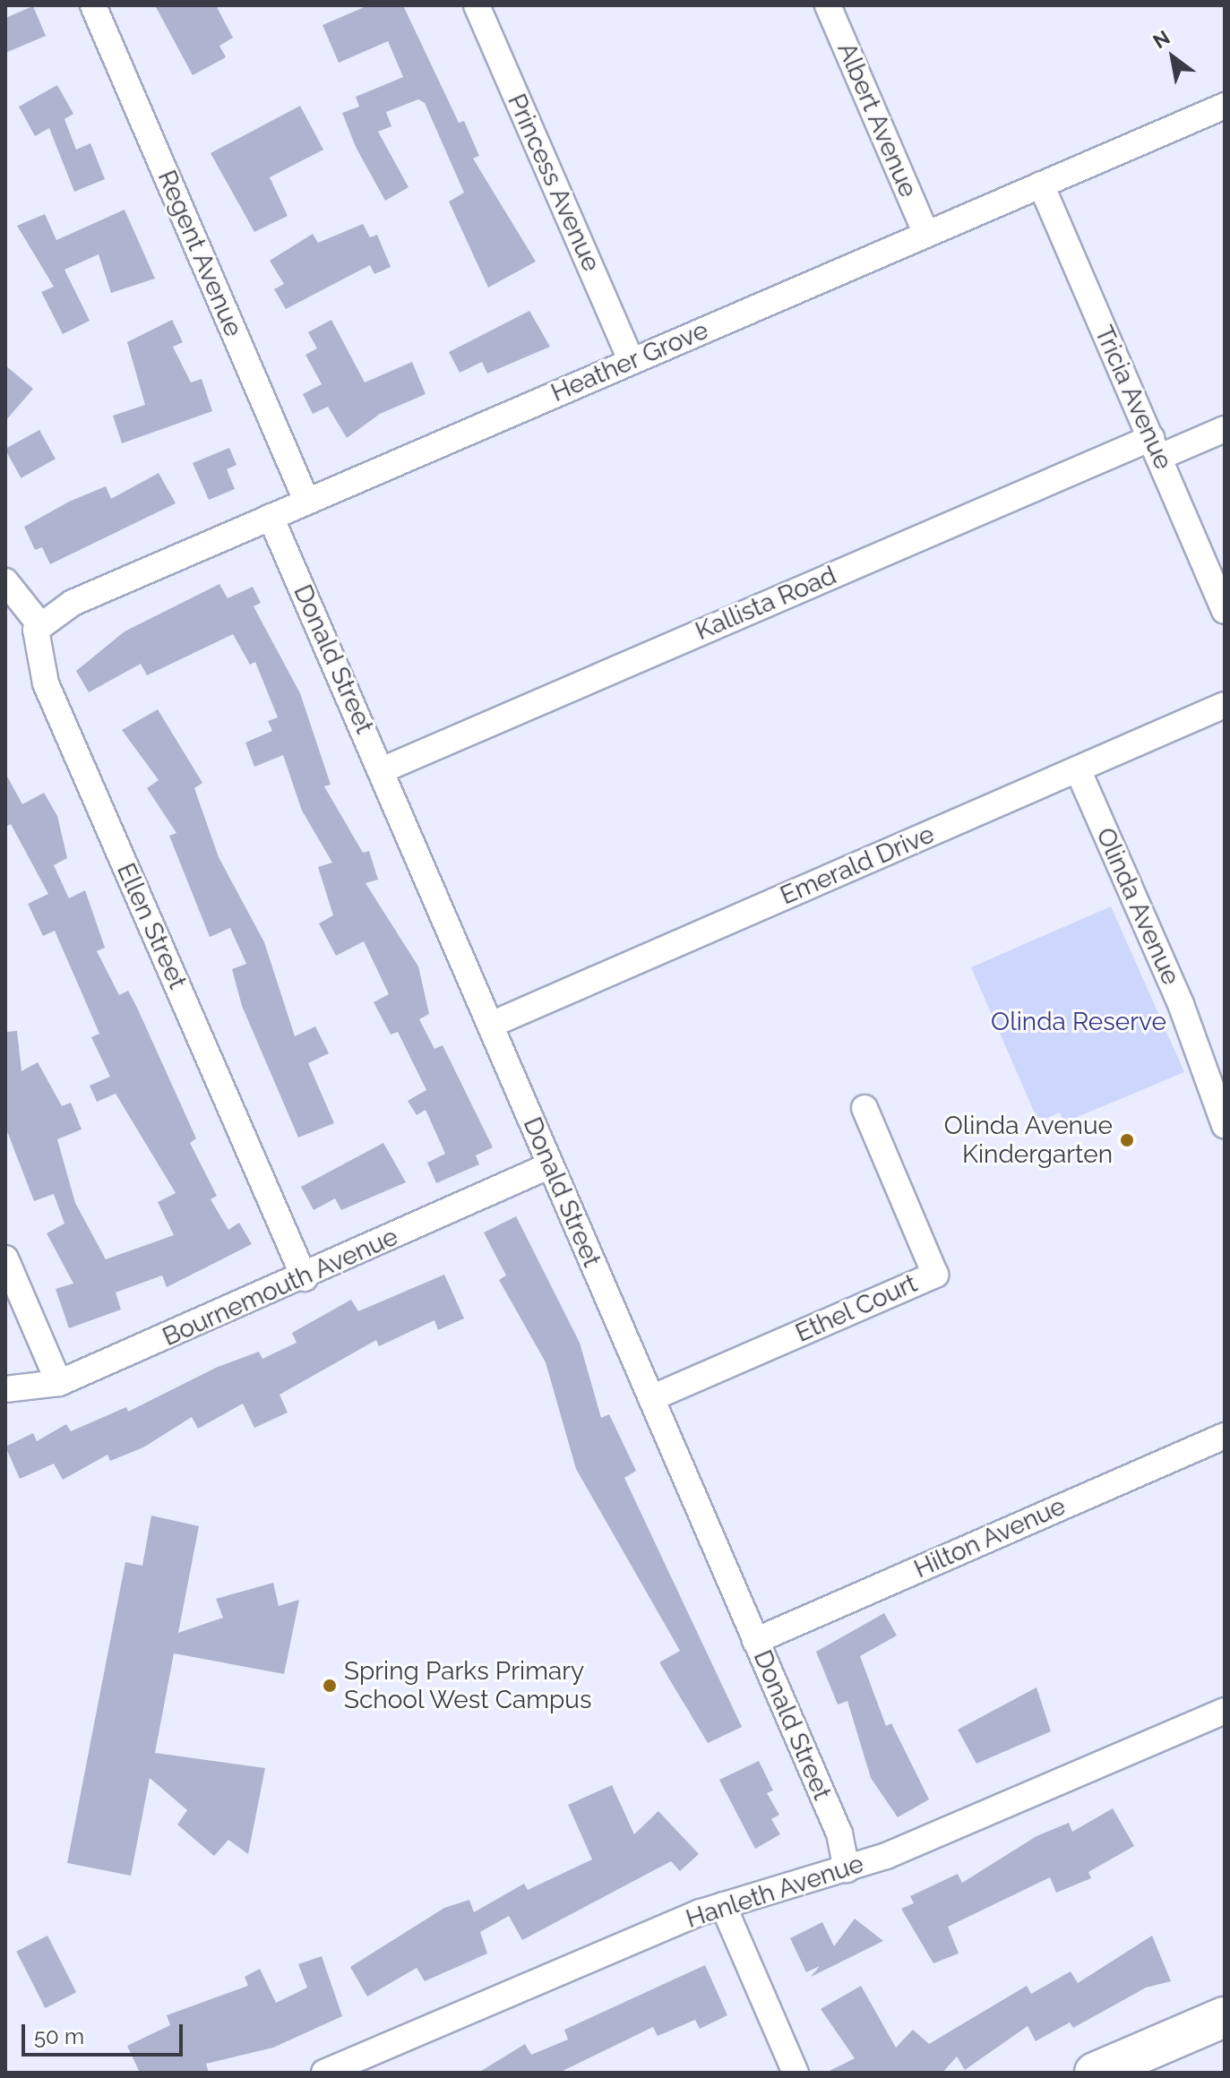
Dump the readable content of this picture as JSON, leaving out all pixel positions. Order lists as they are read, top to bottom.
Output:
{
  "streets": {
    "street": [
      "Albert Avenue",
      "Princess Avenue",
      "Regent Avenue",
      "Heather Grove",
      "Tricia Avenue",
      "Kallista Road",
      "Donald Street",
      "Emerald Drive",
      "Olinda Avenue",
      "Ellen Street",
      "Bournemouth Avenue",
      "Ethel Court",
      "Hilton Avenue",
      "Hanleth Avenue"
    ]
  },
  "crossings": [
    ["Albert Avenue", "Heather Grove"],
    ["Princess Avenue", "Heather Grove"],
    ["Regent Avenue", "Heather Grove"],
    ["Heather Grove", "Tricia Avenue"],
    ["Heather Grove", "Donald Street"],
    ["Heather Grove", "Ellen Street"],
    ["Tricia Avenue", "Kallista Road"],
    ["Kallista Road", "Donald Street"],
    ["Donald Street", "Emerald Drive"],
    ["Donald Street", "Bournemouth Avenue"],
    ["Donald Street", "Ethel Court"],
    ["Donald Street", "Hilton Avenue"],
    ["Donald Street", "Hanleth Avenue"],
    ["Emerald Drive", "Olinda Avenue"],
    ["Ellen Street", "Bournemouth Avenue"]
  ],
  "parks": ["Olinda Reserve"],
  "places": ["Olinda Avenue Kindergarten", "Spring Parks Primary School West Campus"],
  "scale_bar": "50 m",
  "north": "top left"
}
